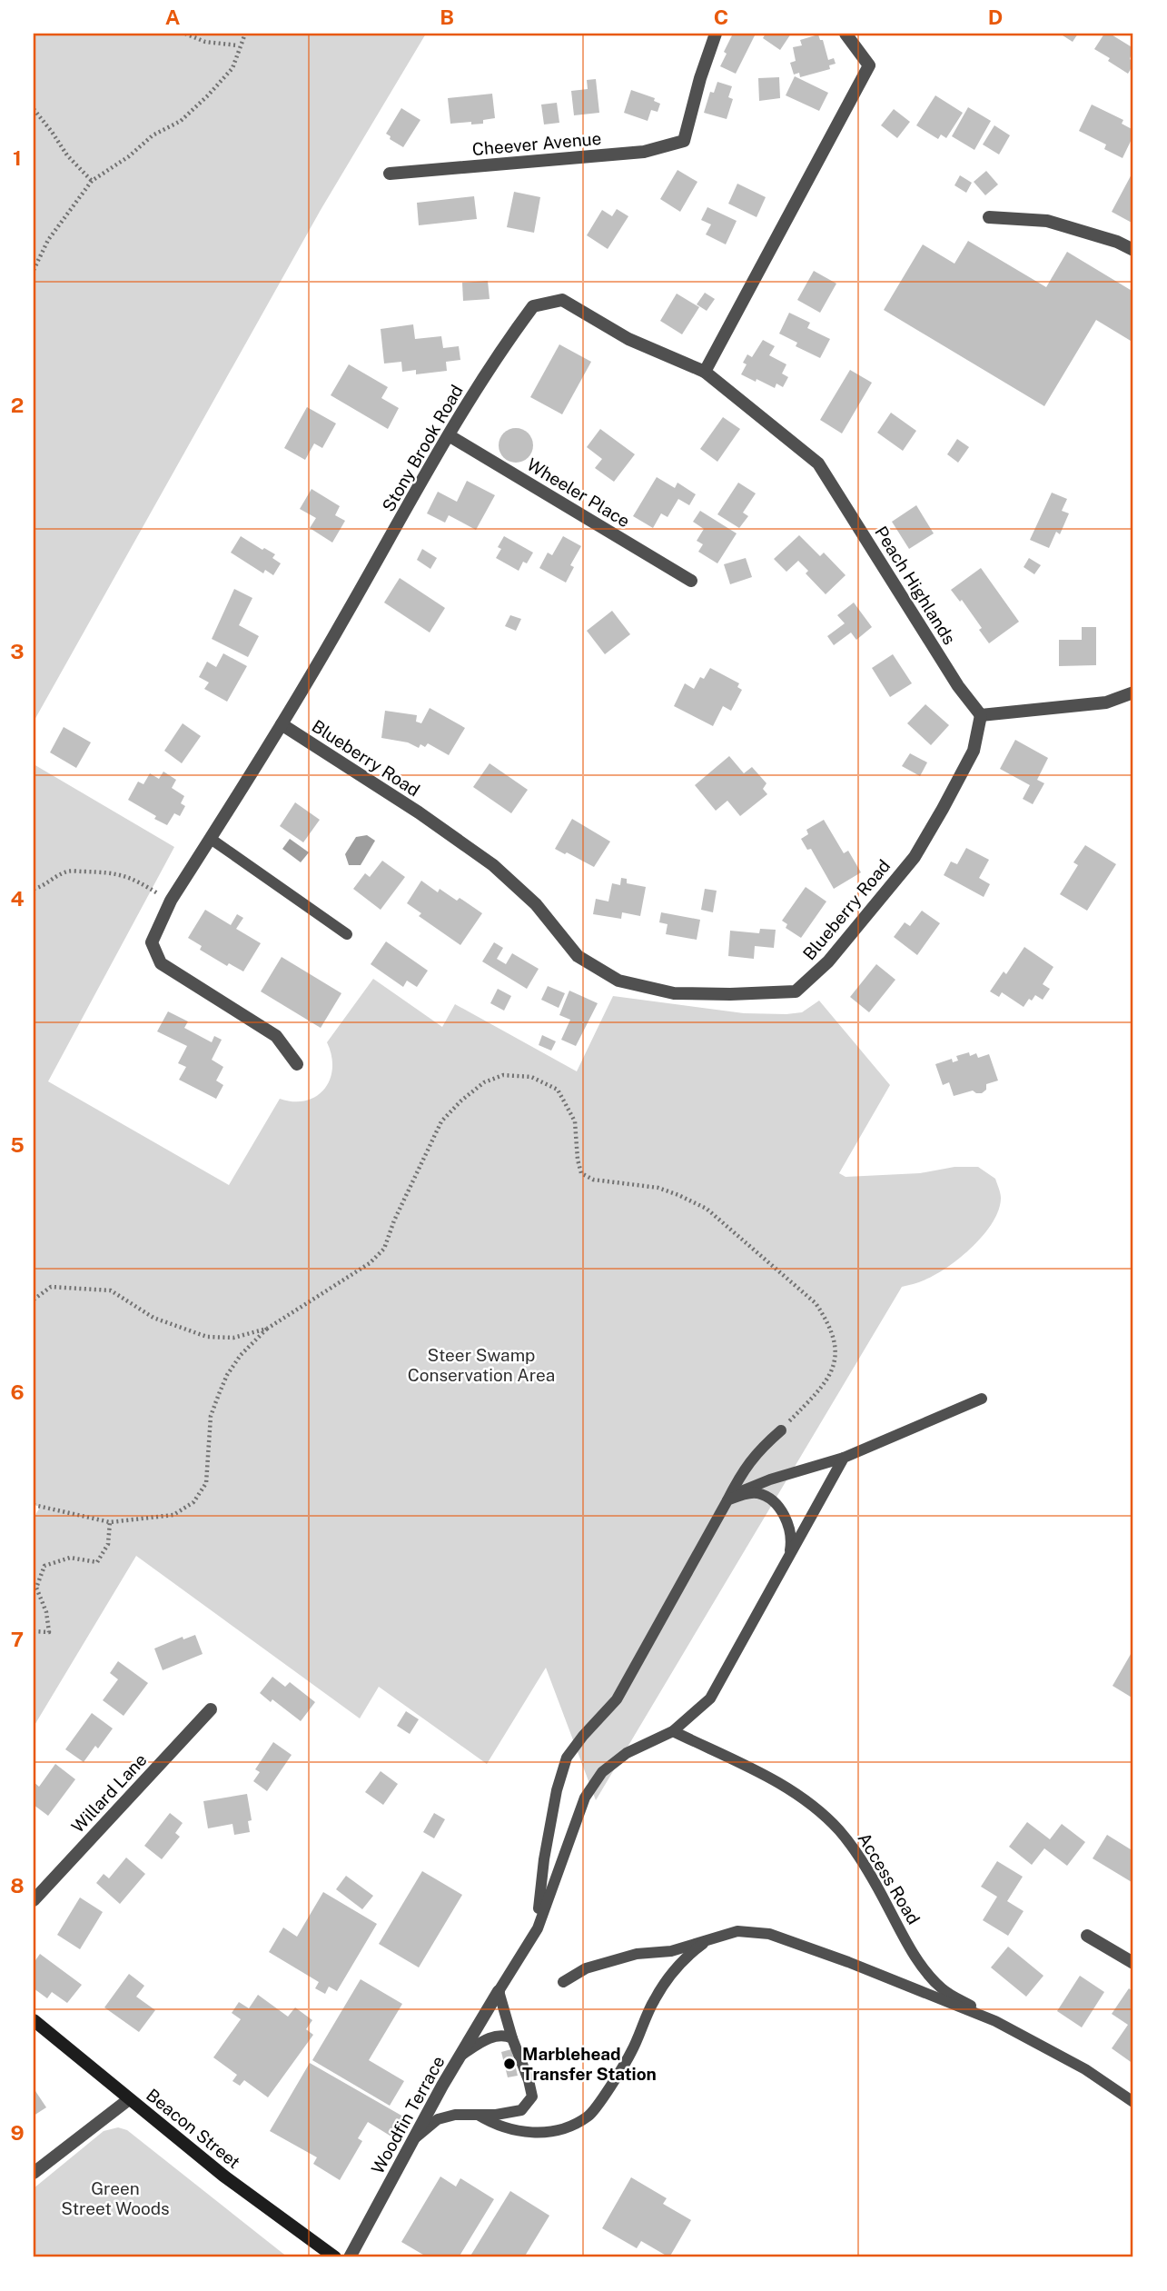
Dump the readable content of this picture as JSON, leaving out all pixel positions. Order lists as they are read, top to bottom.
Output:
{
  "streets": {
    "street": [
      "Cheever Avenue",
      "Stony Brook Road",
      "Wheeler Place",
      "Peach Highlands",
      "Blueberry Road",
      "Willard Lane",
      "Woodfin Terrace",
      "Beacon Street"
    ],
    "lane": ["Access Road"]
  },
  "crossings": [
    ["Stony Brook Road", "Wheeler Place"],
    ["Stony Brook Road", "Peach Highlands"],
    ["Stony Brook Road", "Blueberry Road"],
    ["Peach Highlands", "Blueberry Road"]
  ],
  "parks": ["Steer Swamp Conservation Area", "Green Street Woods"],
  "places": ["Marblehead Transfer Station"],
  "grid": {
    "columns": [
      "A",
      "B",
      "C",
      "D"
    ],
    "rows": [
      "1",
      "2",
      "3",
      "4",
      "5",
      "6",
      "7",
      "8",
      "9"
    ]
  }
}
